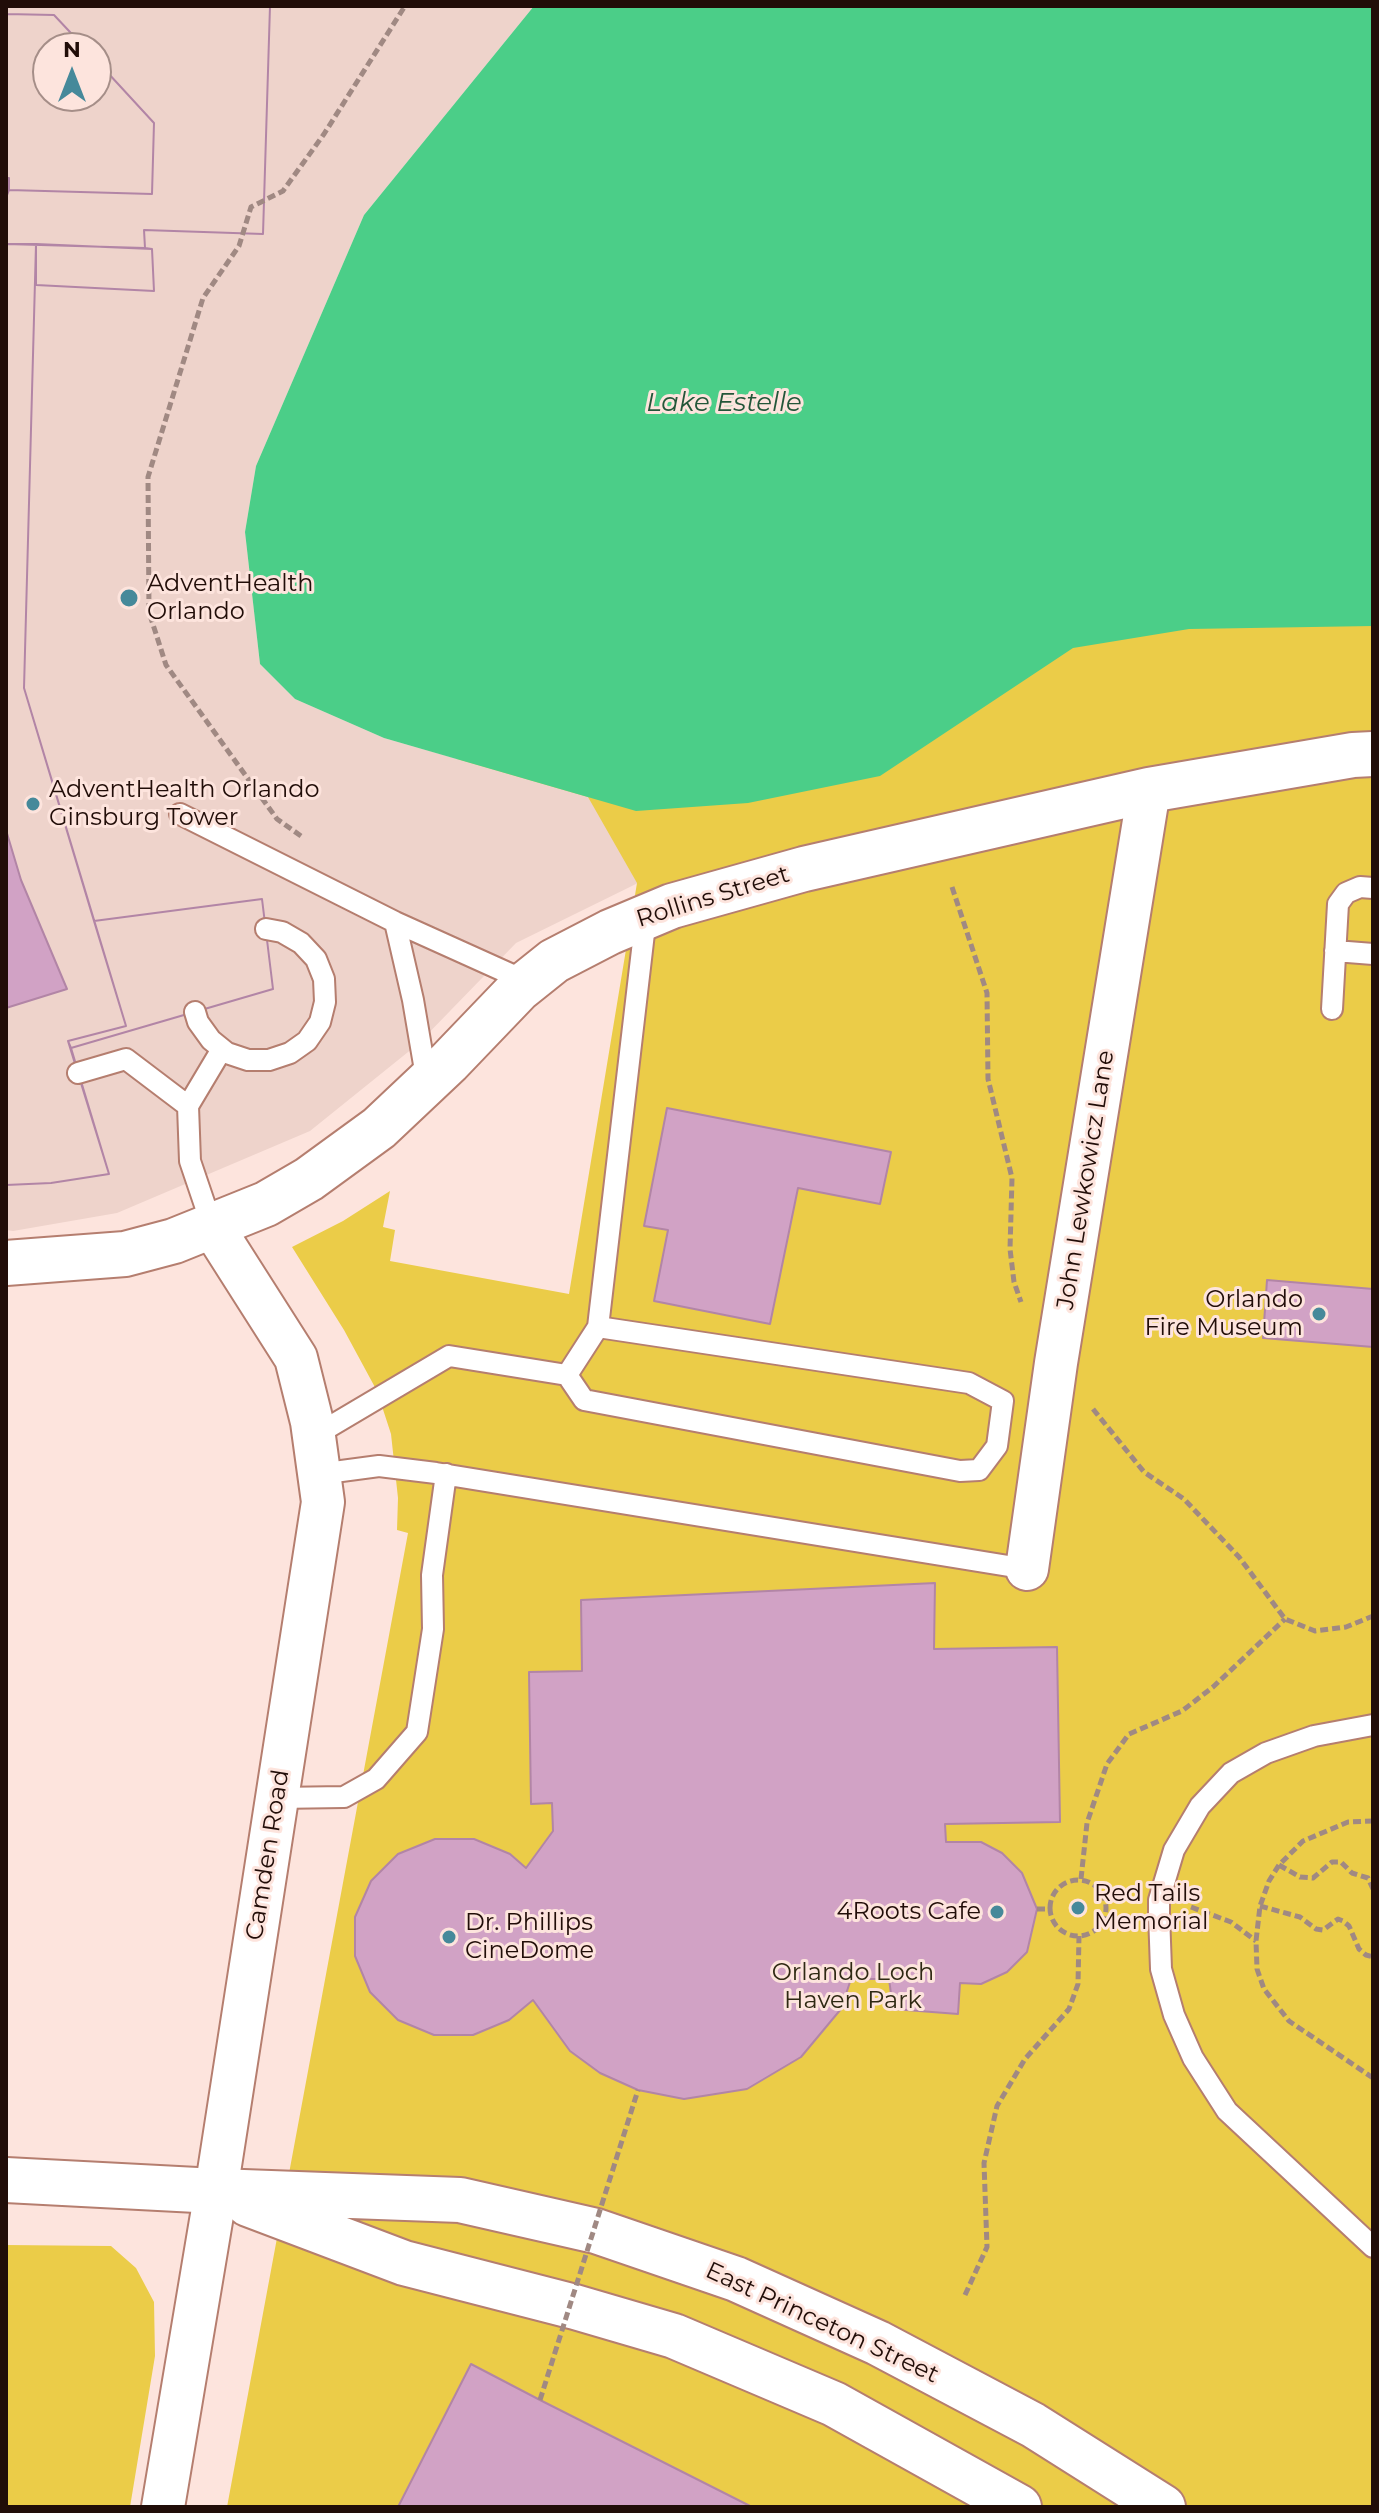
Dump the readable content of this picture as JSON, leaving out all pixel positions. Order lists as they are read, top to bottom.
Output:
{
  "streets": {
    "main road": ["Rollins Street", "East Princeton Street"],
    "street": ["John Lewkowicz Lane", "Camden Road"]
  },
  "crossings": [
    ["Rollins Street", "John Lewkowicz Lane"],
    ["Rollins Street", "Camden Road"],
    ["Camden Road", "East Princeton Street"]
  ],
  "water": ["Lake Estelle"],
  "parks": ["Orlando Loch Haven Park"],
  "places": [
    "AdventHealth Orlando",
    "AdventHealth Orlando Ginsburg Tower",
    "Orlando Fire Museum",
    "Red Tails Memorial",
    "4Roots Cafe",
    "Dr. Phillips CineDome"
  ],
  "north": "top"
}
